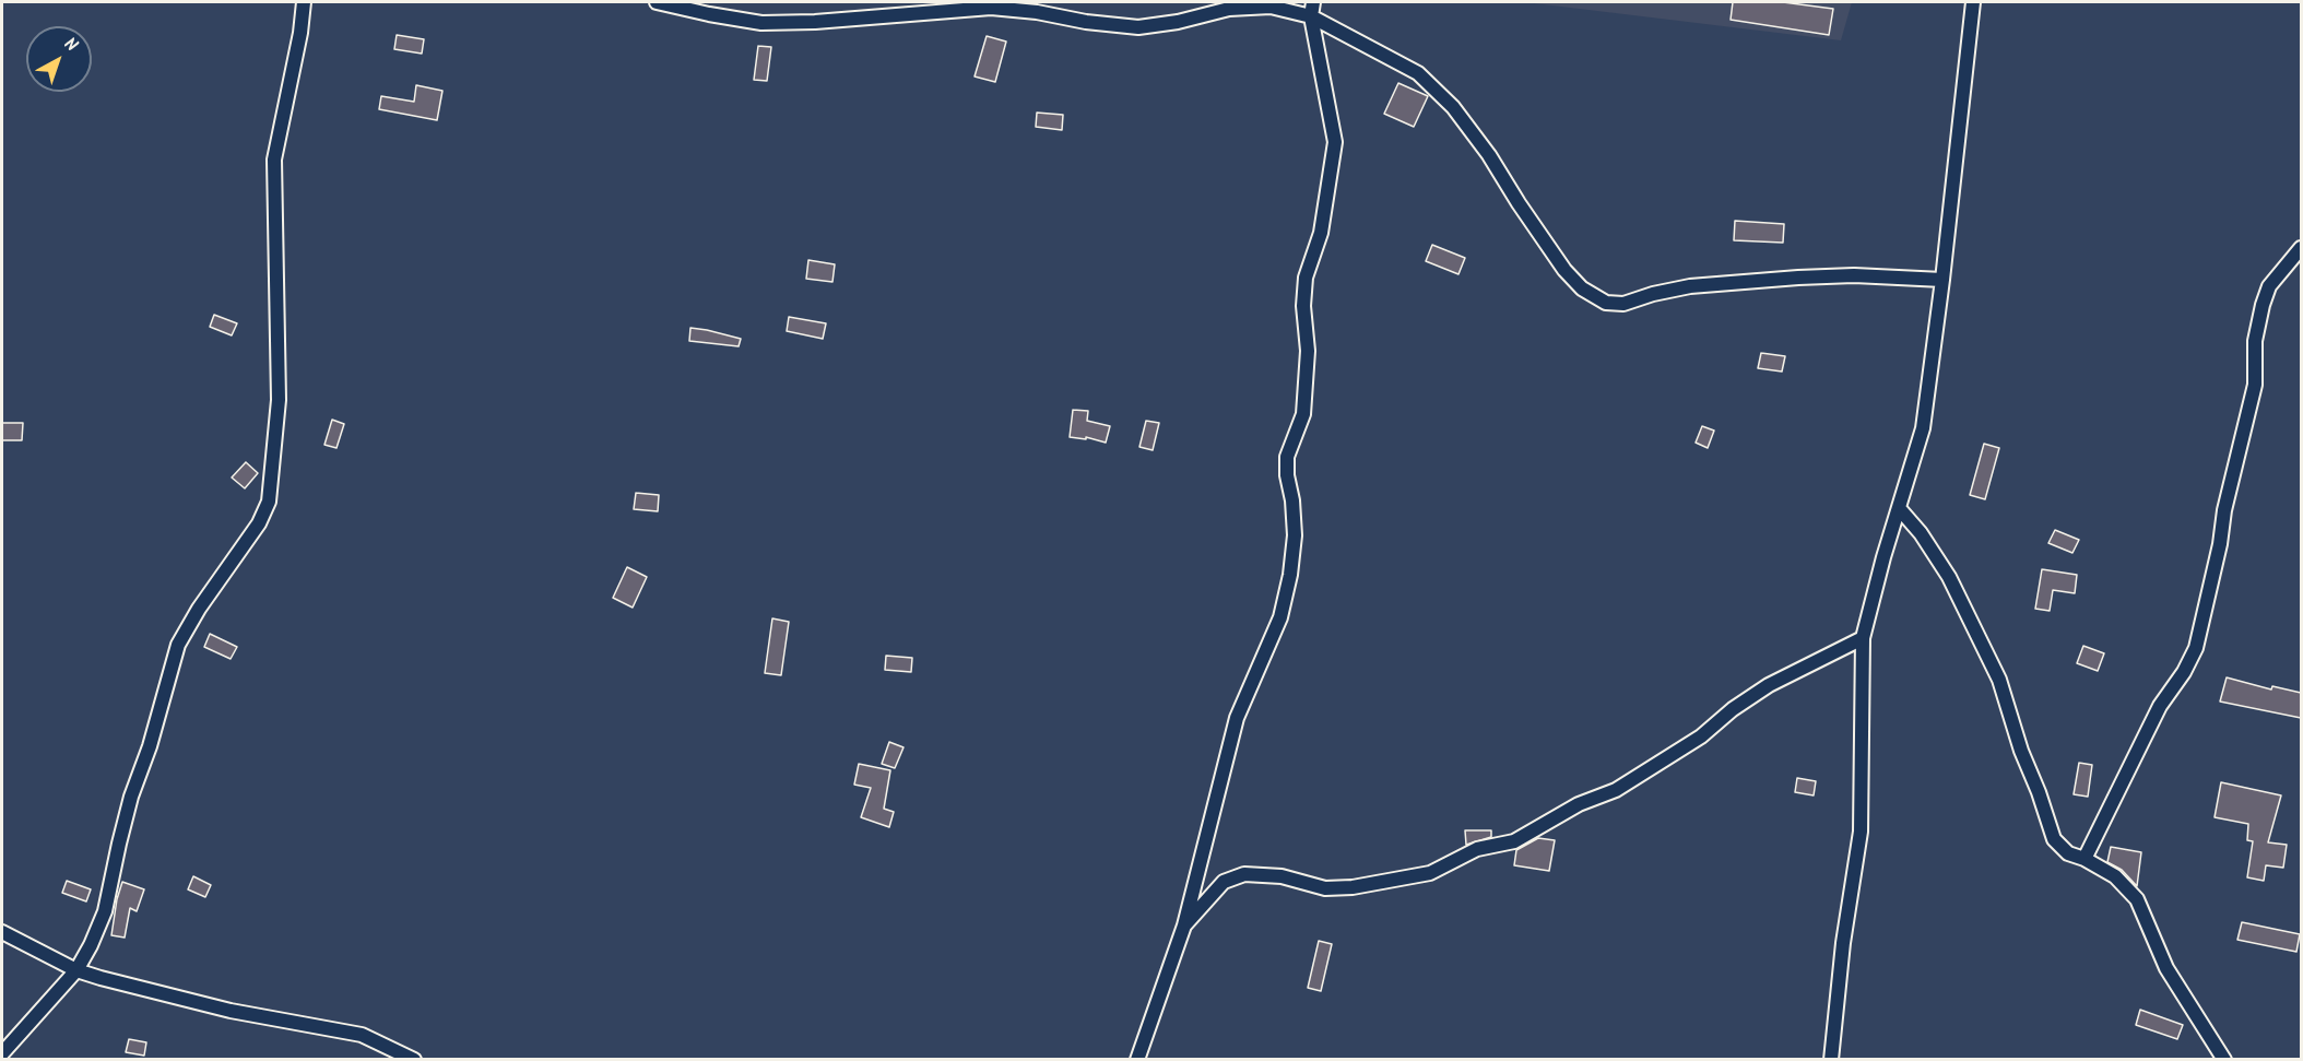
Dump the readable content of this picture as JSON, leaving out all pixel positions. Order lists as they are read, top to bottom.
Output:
{
  "north": "top right"
}
